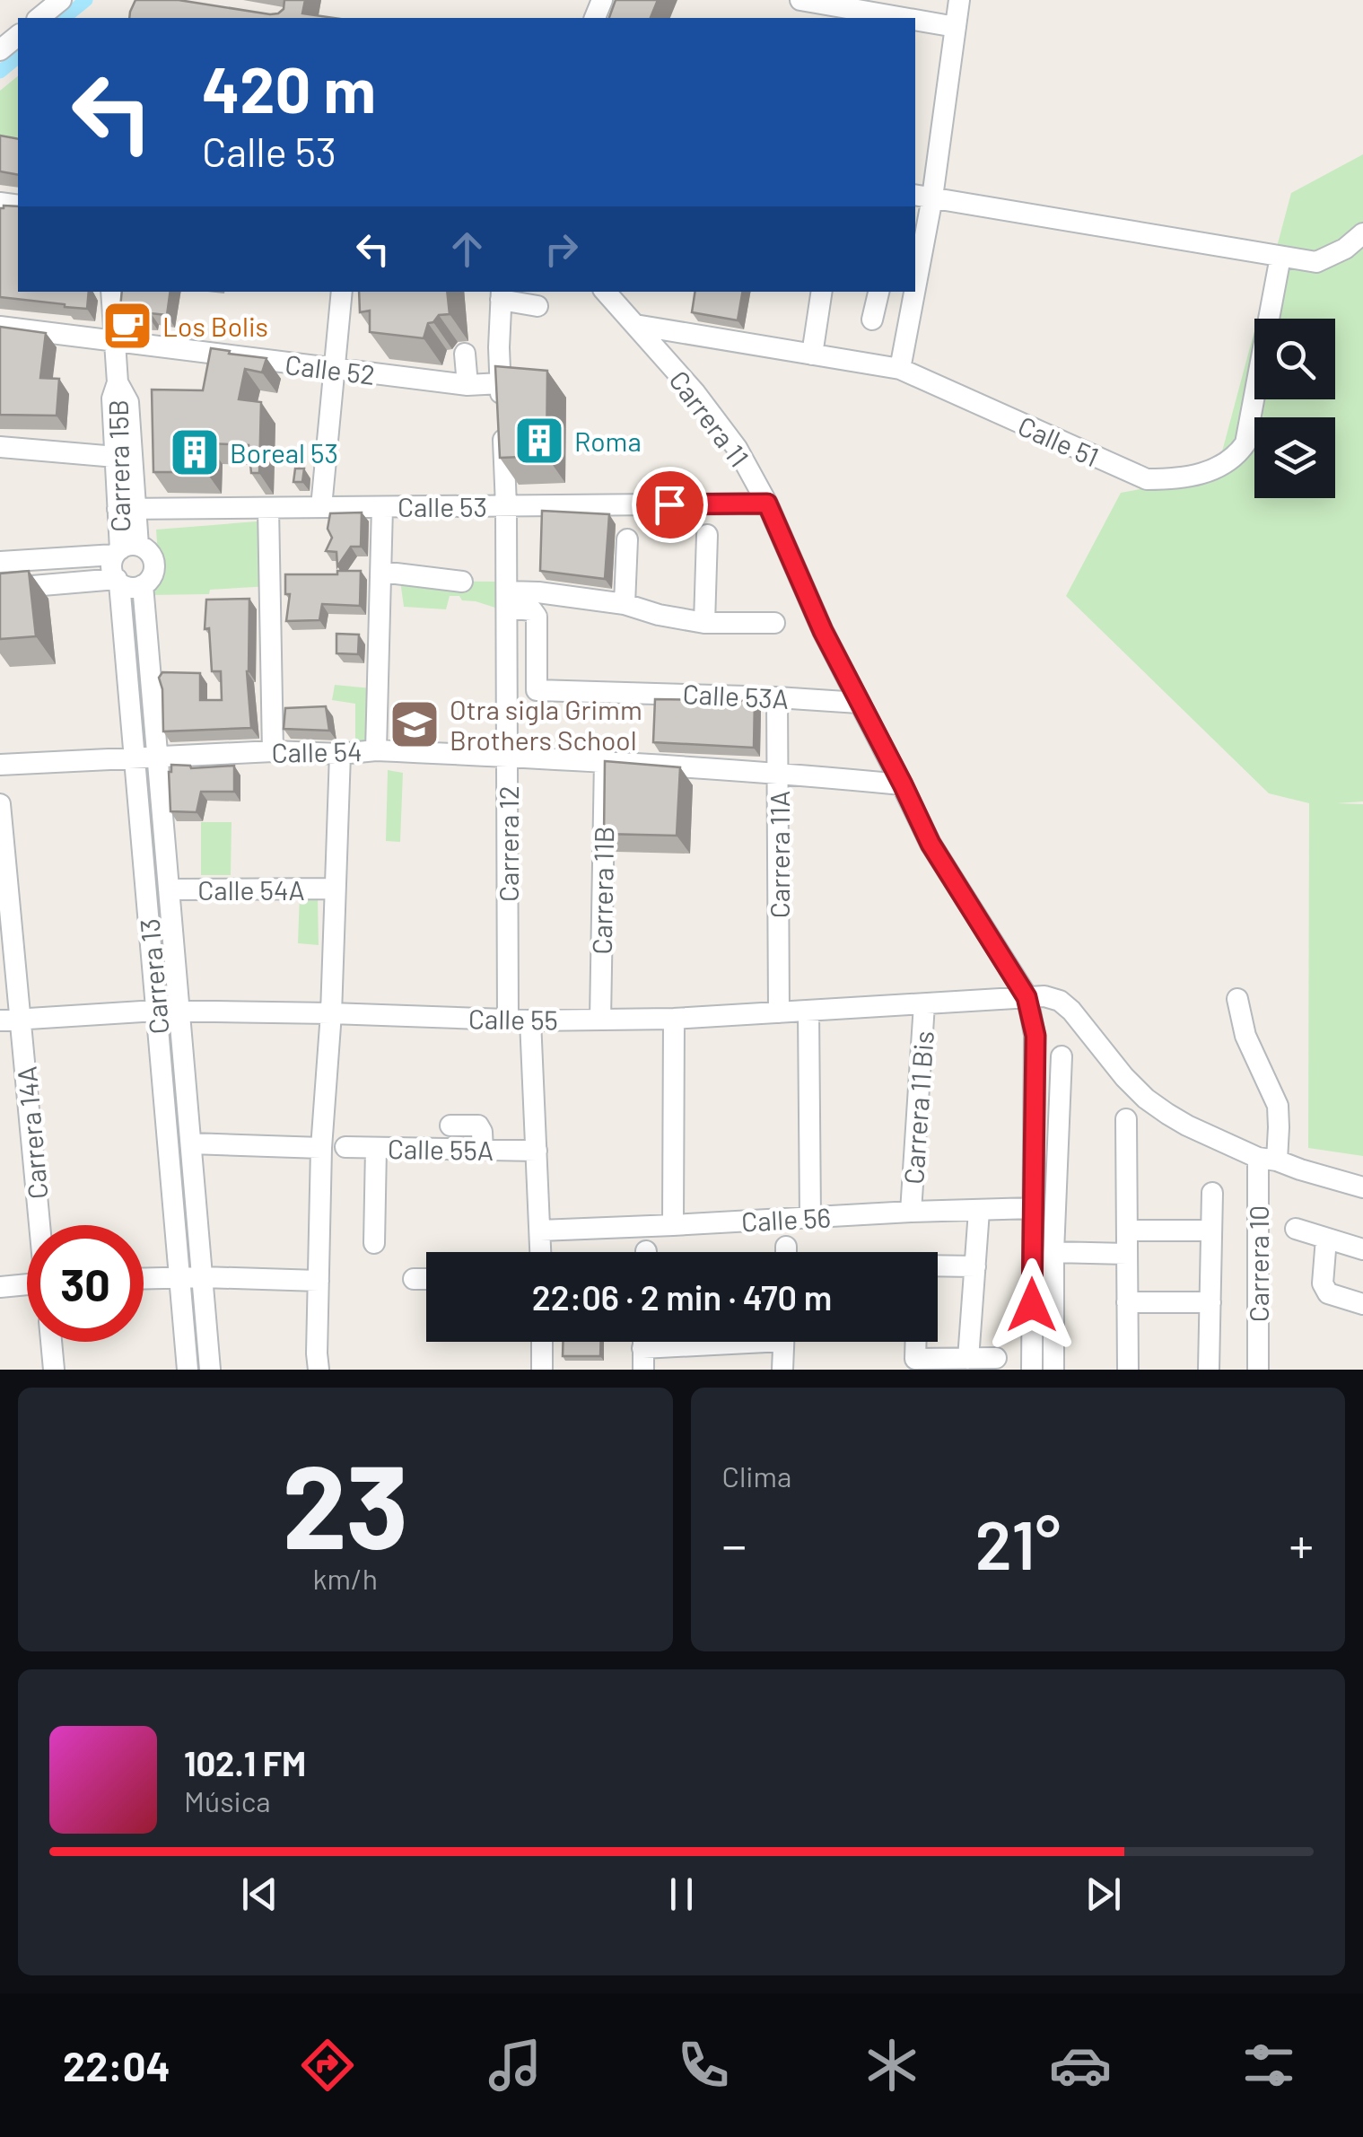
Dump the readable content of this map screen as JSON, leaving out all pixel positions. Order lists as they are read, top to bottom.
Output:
{
  "streets": {
    "street": [
      "Calle 52",
      "Carrera 11",
      "Calle 51",
      "Carrera 15B",
      "Calle 53",
      "Calle 53A",
      "Calle 54",
      "Carrera 12",
      "Carrera 11A",
      "Calle 54A",
      "Carrera 11B",
      "Carrera 13",
      "Calle 55",
      "Carrera 11 Bis",
      "Carrera 14A",
      "Calle 55A",
      "Calle 56",
      "Carrera 10"
    ]
  },
  "crossings": [
    ["Calle 52", "Carrera 15B"],
    ["Calle 52", "Carrera 12"],
    ["Carrera 11", "Calle 51"],
    ["Carrera 11", "Calle 53"],
    ["Carrera 11", "Calle 53A"],
    ["Carrera 11", "Calle 54"],
    ["Carrera 11", "Calle 55"],
    ["Carrera 11", "Calle 56"],
    ["Carrera 15B", "Calle 53"],
    ["Carrera 15B", "Carrera 13"],
    ["Calle 53", "Carrera 12"],
    ["Calle 53A", "Carrera 12"],
    ["Calle 53A", "Carrera 11A"],
    ["Calle 54", "Carrera 12"],
    ["Calle 54", "Carrera 11A"],
    ["Calle 54", "Carrera 11B"],
    ["Calle 54", "Carrera 13"],
    ["Carrera 12", "Calle 55"],
    ["Carrera 11A", "Calle 55"],
    ["Calle 54A", "Carrera 13"],
    ["Carrera 11B", "Calle 55"],
    ["Carrera 13", "Calle 55"],
    ["Calle 55", "Carrera 11 Bis"],
    ["Calle 55", "Carrera 14A"],
    ["Carrera 11 Bis", "Calle 56"]
  ],
  "places": {
    "cafe": ["Los Bolis"],
    "building": ["Roma", "Boreal 53"],
    "school or university": ["Otra sigla Grimm Brothers School"]
  },
  "page": {
    "turn": ["420 m", "Calle 53"],
    "limit": "30",
    "trip": "22:06 · 2 min · 470 m",
    "tile": [
      ["23", "km/h"],
      "Clima"
    ],
    "heat": ["−", "21°", "+"],
    "song": ["102.1 FM", "Música"],
    "tabs": "22:04"
  }
}
